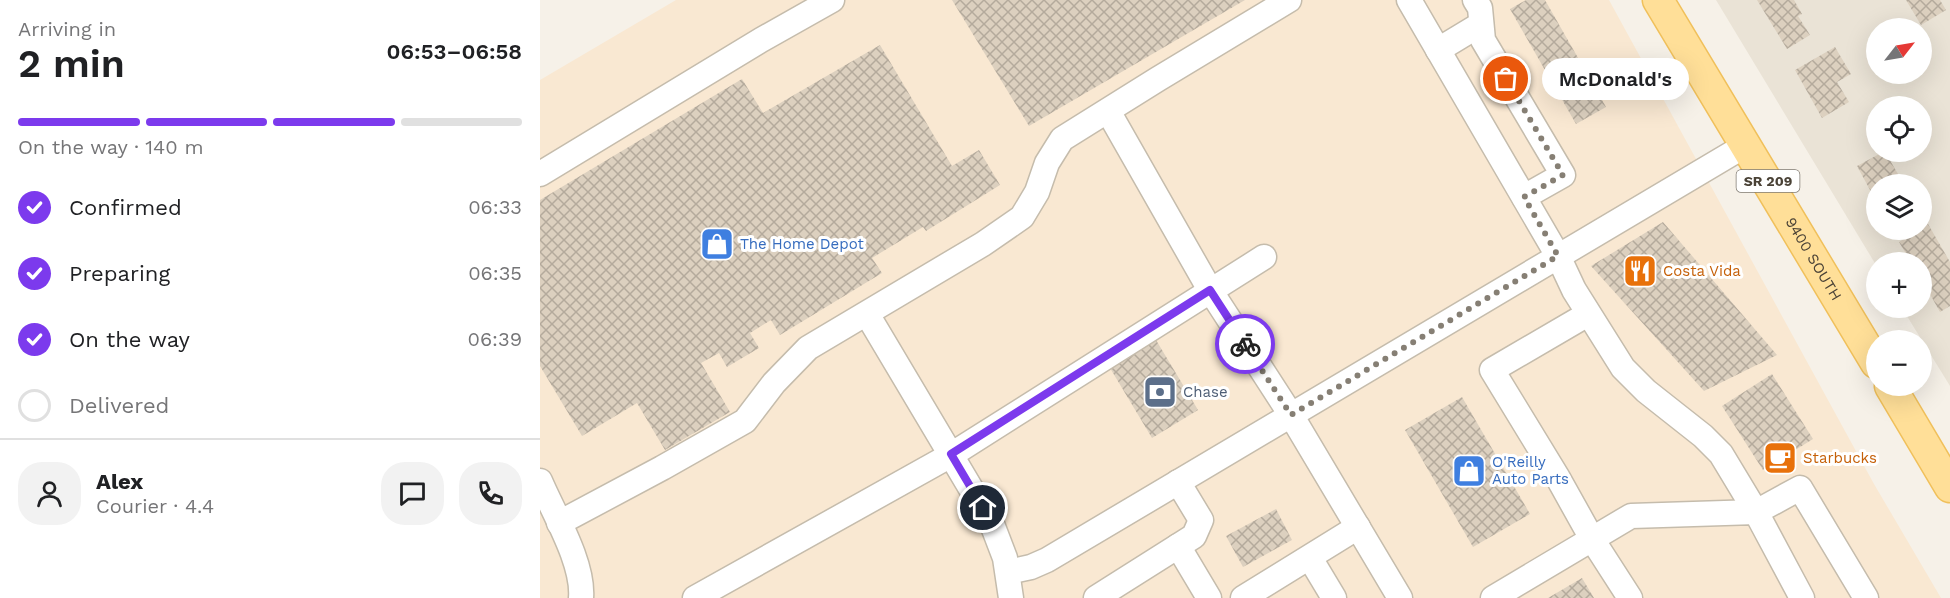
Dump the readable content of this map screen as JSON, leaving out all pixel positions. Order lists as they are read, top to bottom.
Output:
{
  "streets": {
    "main road": ["SR 209", "9400 SOUTH"]
  },
  "places": {
    "other": ["McDonald's"],
    "shop": ["The Home Depot", "O'Reilly Auto Parts"],
    "restaurant": ["Costa Vida"],
    "bank": ["Chase"],
    "cafe": ["Starbucks"]
  },
  "north": "top right",
  "page": {
    "heading": ["2 min", "Arriving in", "06:53–06:58"],
    "panel": ["Alex", "Courier · 4.4"],
    "map_buttons": ["+", "−"],
    "bubble": "McDonald's",
    "bar": "On the way · 140 m",
    "list": [
      ["Confirmed", "06:33"],
      ["Preparing", "06:35"],
      ["On the way", "06:39"],
      "Delivered"
    ]
  }
}
